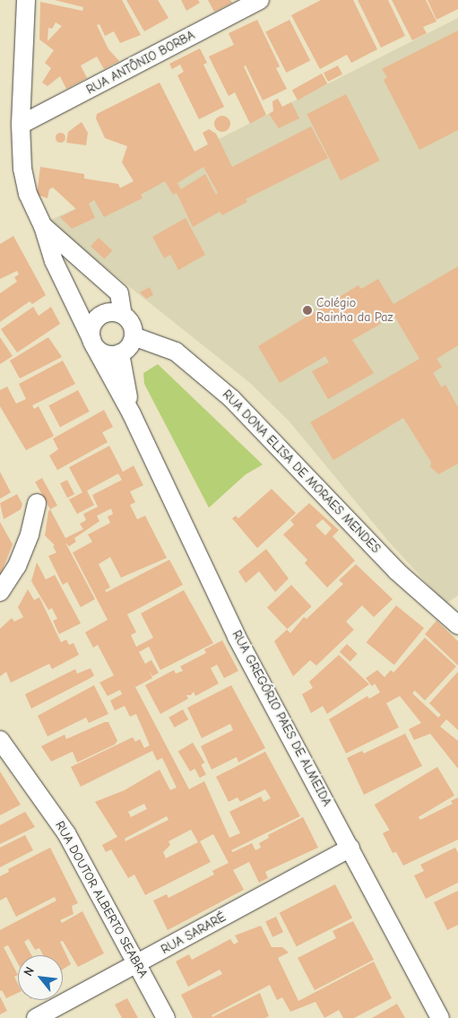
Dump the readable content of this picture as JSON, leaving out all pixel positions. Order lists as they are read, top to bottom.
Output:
{
  "streets": {
    "street": [
      "RUA ANTÔNIO BORBA",
      "RUA DONA ELISA DE MORAES MENDES",
      "RUA GREGÓRIO PAES DE ALMEIDA",
      "RUA DOUTOR ALBERTO SEABRA",
      "RUA SARARÉ"
    ]
  },
  "crossings": [
    ["RUA ANTÔNIO BORBA", "RUA GREGÓRIO PAES DE ALMEIDA"],
    ["RUA DONA ELISA DE MORAES MENDES", "RUA GREGÓRIO PAES DE ALMEIDA"],
    ["RUA GREGÓRIO PAES DE ALMEIDA", "RUA SARARÉ"],
    ["RUA DOUTOR ALBERTO SEABRA", "RUA SARARÉ"]
  ],
  "places": ["Colégio Rainha da Paz"],
  "north": "top left"
}
